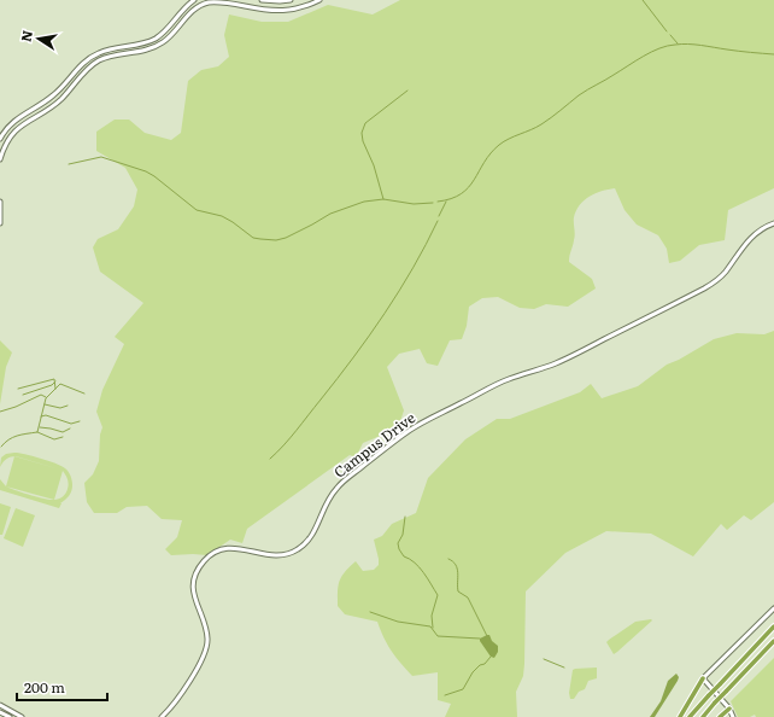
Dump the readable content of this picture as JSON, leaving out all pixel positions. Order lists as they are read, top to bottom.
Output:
{
  "streets": {
    "street": ["Campus Drive"]
  },
  "scale_bar": "200 m",
  "north": "left"
}
